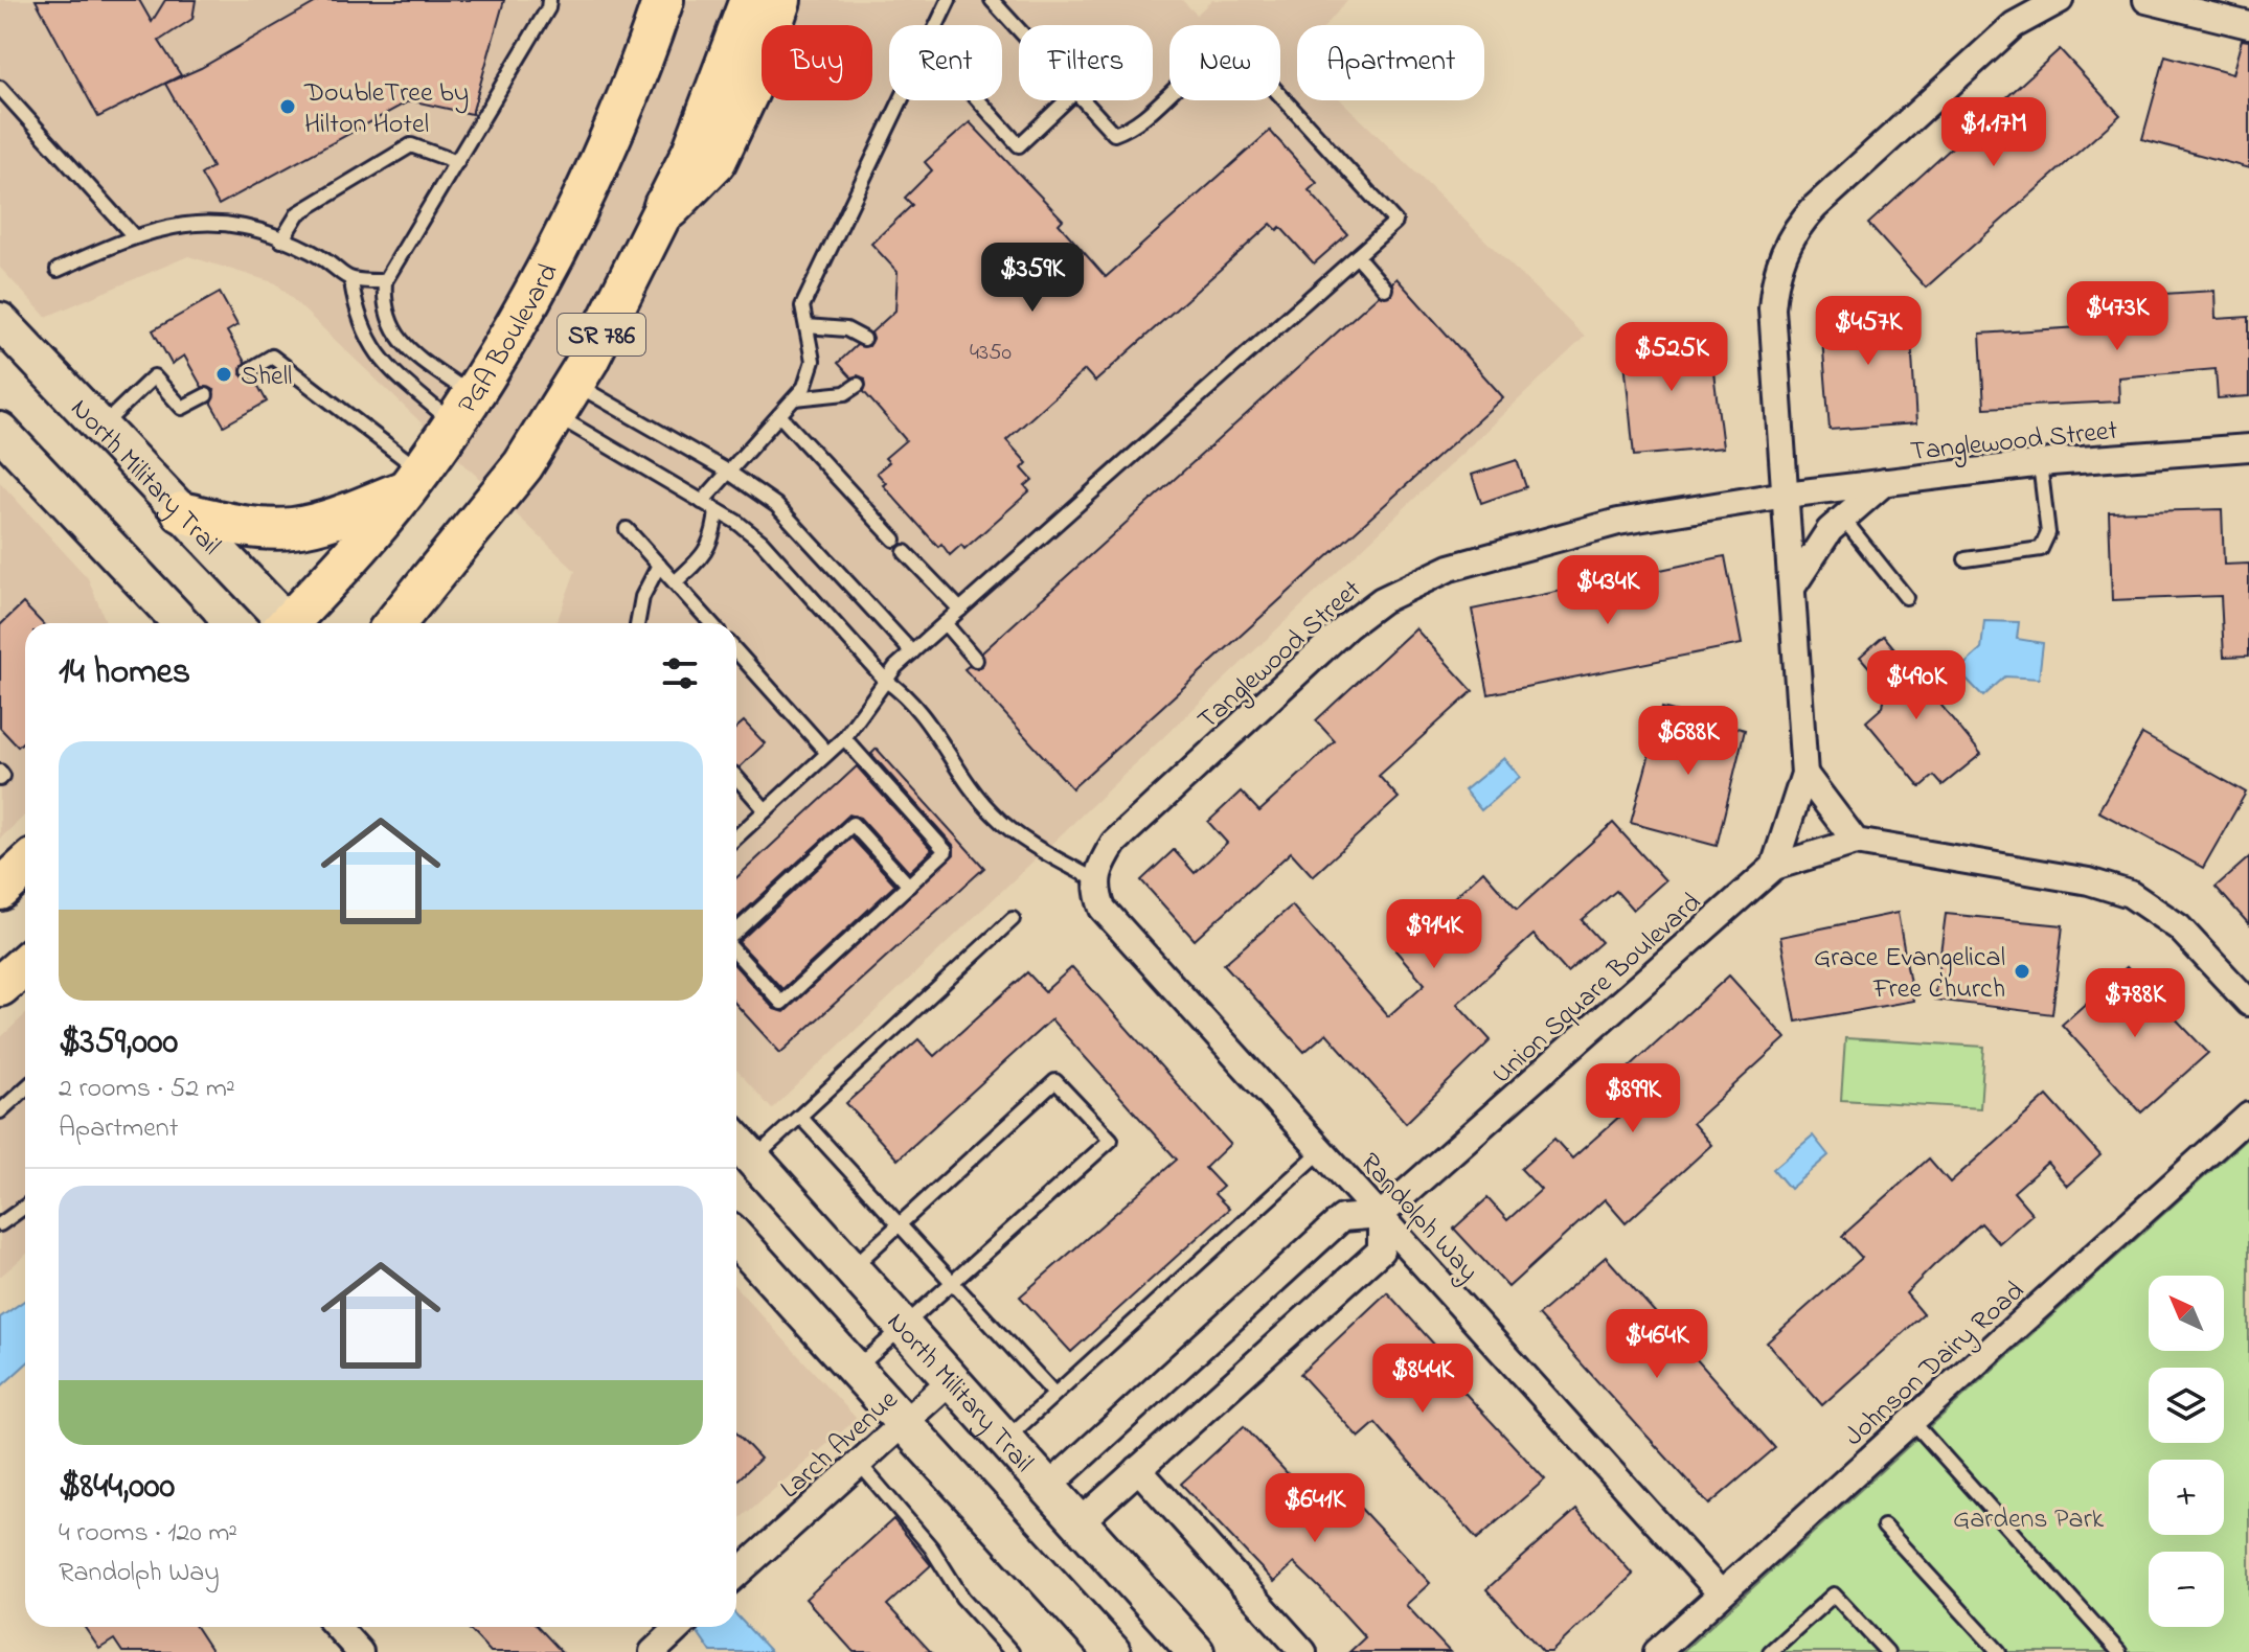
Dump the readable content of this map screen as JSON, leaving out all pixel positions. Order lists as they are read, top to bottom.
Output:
{
  "streets": {
    "main road": ["SR 786", "PGA Boulevard", "North Military Trail"],
    "street": [
      "Tanglewood Street",
      "Union Square Boulevard",
      "Randolph Way",
      "Johnson Dairy Road",
      "Larch Avenue"
    ]
  },
  "crossings": [
    ["Tanglewood Street", "Randolph Way"],
    ["North Military Trail", "Larch Avenue"],
    ["Union Square Boulevard", "Randolph Way"],
    ["Randolph Way", "Johnson Dairy Road"]
  ],
  "parks": ["Gardens Park"],
  "places": ["DoubleTree by Hilton Hotel", "Shell", "Grace Evangelical Free Church"],
  "house_numbers": ["4350"],
  "north": "top left",
  "page": {
    "chip": [
      "Buy",
      "Rent",
      "Filters",
      "New",
      "Apartment"
    ],
    "price": [
      "$1.17M",
      "$359K",
      "$473K",
      "$457K",
      "$525K",
      "$434K",
      "$490K",
      "$688K",
      "$914K",
      "$788K",
      "$899K",
      "$464K",
      "$844K",
      "$641K"
    ],
    "heading": "14 homes",
    "list": [
      {
        "name": "$359,000",
        "note": "2 rooms · 52 m² · Apartment"
      },
      {
        "name": "$844,000",
        "note": "4 rooms · 120 m² · Randolph Way"
      }
    ],
    "map_buttons": ["+", "−"]
  }
}
